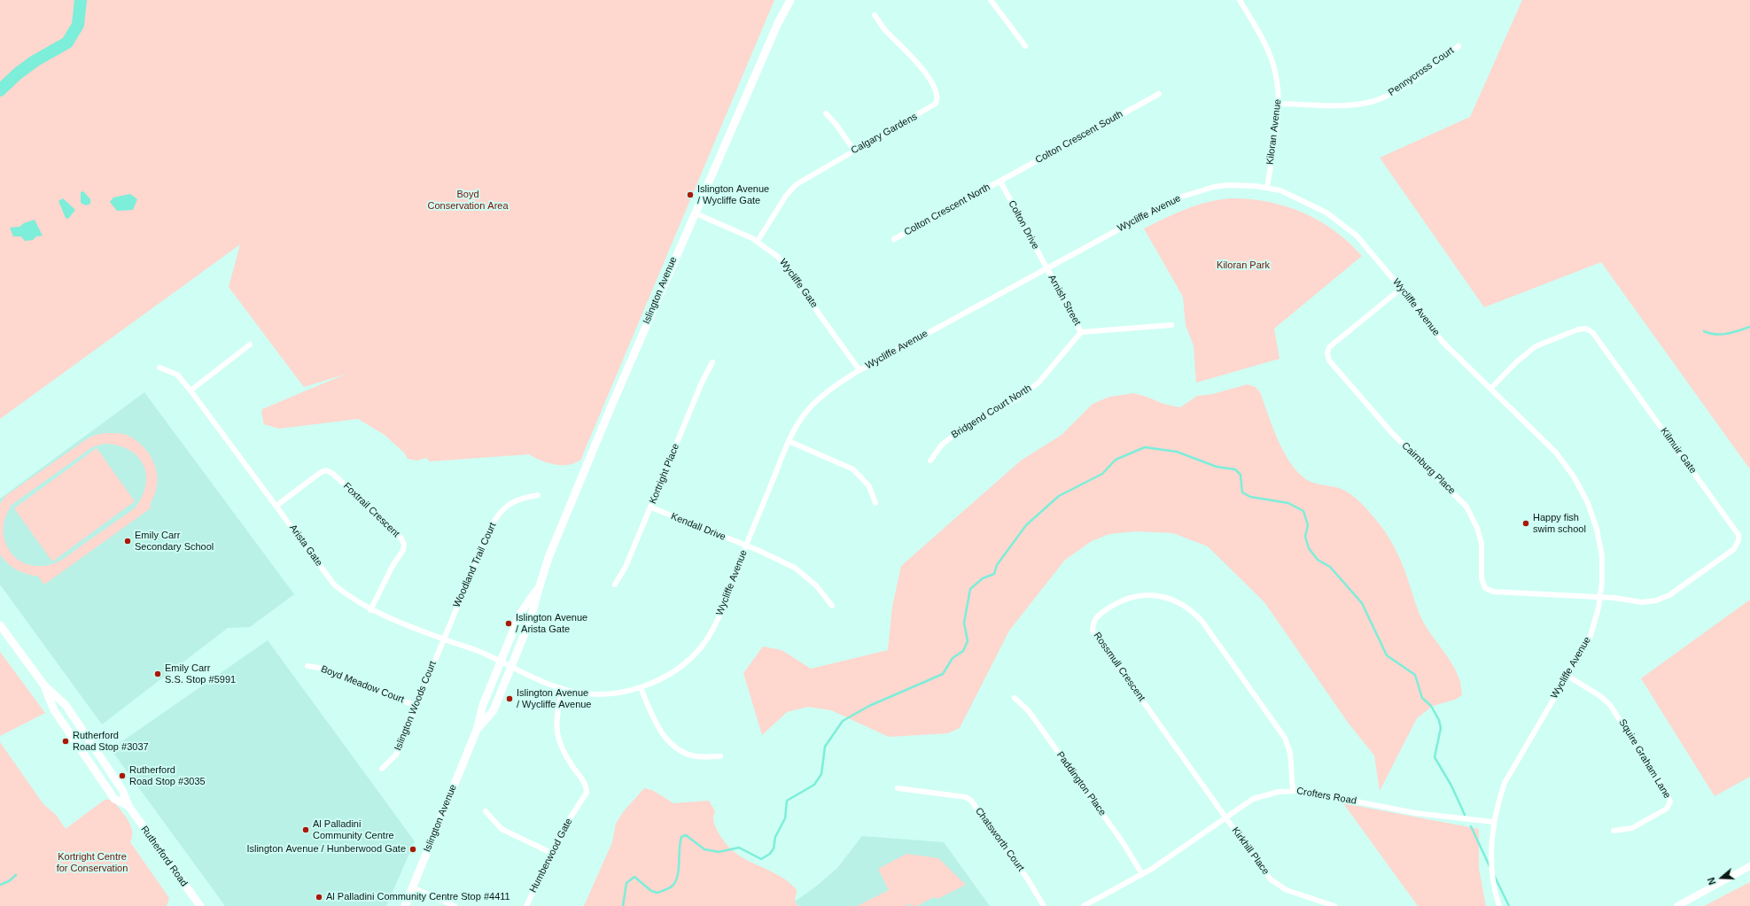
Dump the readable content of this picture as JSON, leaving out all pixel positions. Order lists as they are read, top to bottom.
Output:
{
  "streets": {
    "main road": ["Islington Avenue", "Rutherford Road"],
    "street": [
      "Pennycross Court",
      "Kiloran Avenue",
      "Calgary Gardens",
      "Colton Crescent South",
      "Colton Crescent North",
      "Wycliffe Avenue",
      "Colton Drive",
      "Wycliffe Gate",
      "Arnish Street",
      "Bridgend Court North",
      "Kilmuir Gate",
      "Cairnburg Place",
      "Kortright Place",
      "Foxtrail Crescent",
      "Kendall Drive",
      "Arista Gate",
      "Woodland Trail Court",
      "Rossmull Crescent",
      "Boyd Meadow Court",
      "Islington Woods Court",
      "Squire Graham Lane",
      "Paddington Place",
      "Crofters Road",
      "Chatsworth Court",
      "Kirkhill Place",
      "Humberwood Gate"
    ]
  },
  "crossings": [
    ["Pennycross Court", "Kiloran Avenue"],
    ["Kiloran Avenue", "Wycliffe Avenue"],
    ["Calgary Gardens", "Wycliffe Gate"],
    ["Colton Crescent South", "Colton Crescent North"],
    ["Colton Crescent South", "Colton Drive"],
    ["Colton Crescent North", "Colton Drive"],
    ["Wycliffe Avenue", "Colton Drive"],
    ["Wycliffe Avenue", "Wycliffe Gate"],
    ["Wycliffe Avenue", "Islington Avenue"],
    ["Wycliffe Avenue", "Arnish Street"],
    ["Wycliffe Avenue", "Kilmuir Gate"],
    ["Wycliffe Avenue", "Cairnburg Place"],
    ["Wycliffe Avenue", "Kendall Drive"],
    ["Wycliffe Avenue", "Arista Gate"],
    ["Wycliffe Avenue", "Squire Graham Lane"],
    ["Wycliffe Avenue", "Crofters Road"],
    ["Wycliffe Avenue", "Humberwood Gate"],
    ["Colton Drive", "Arnish Street"],
    ["Wycliffe Gate", "Islington Avenue"],
    ["Islington Avenue", "Arista Gate"],
    ["Arnish Street", "Bridgend Court North"],
    ["Kilmuir Gate", "Cairnburg Place"],
    ["Kortright Place", "Kendall Drive"],
    ["Foxtrail Crescent", "Arista Gate"],
    ["Arista Gate", "Woodland Trail Court"],
    ["Arista Gate", "Islington Woods Court"],
    ["Woodland Trail Court", "Islington Woods Court"],
    ["Rossmull Crescent", "Crofters Road"],
    ["Rossmull Crescent", "Kirkhill Place"],
    ["Boyd Meadow Court", "Islington Woods Court"],
    ["Paddington Place", "Crofters Road"],
    ["Crofters Road", "Kirkhill Place"]
  ],
  "parks": ["Boyd Conservation Area", "Kiloran Park", "Kortright Centre for Conservation"],
  "places": [
    "Islington Avenue / Wycliffe Gate",
    "Happy fish swim school",
    "Emily Carr Secondary School",
    "Islington Avenue / Arista Gate",
    "Emily Carr S.S. Stop #5991",
    "Islington Avenue / Wycliffe Avenue",
    "Rutherford Road Stop #3037",
    "Rutherford Road Stop #3035",
    "Al Palladini Community Centre",
    "Islington Avenue / Hunberwood Gate",
    "Al Palladini Community Centre Stop #4411"
  ],
  "north": "left"
}
